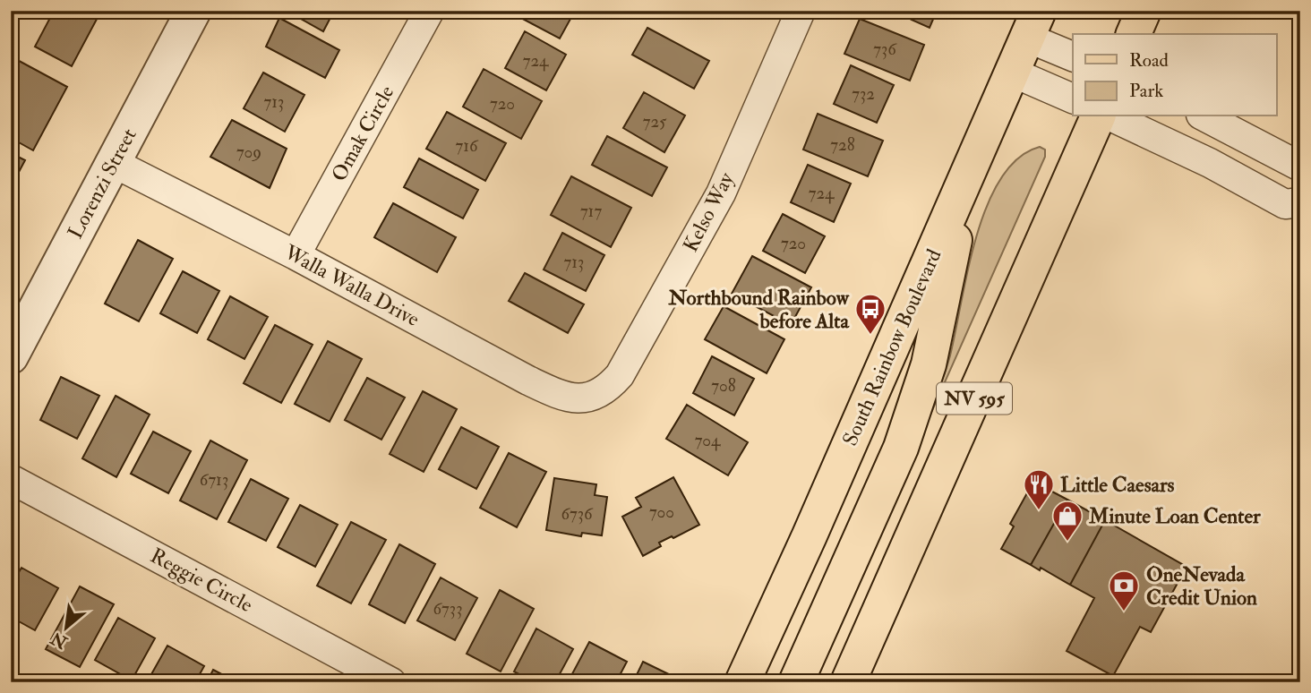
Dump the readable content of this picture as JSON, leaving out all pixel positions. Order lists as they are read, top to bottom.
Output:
{
  "streets": {
    "main road": ["South Rainbow Boulevard", "NV 595"],
    "street": [
      "Omak Circle",
      "Lorenzi Street",
      "Kelso Way",
      "Walla Walla Drive",
      "Reggie Circle"
    ]
  },
  "crossings": [
    ["Omak Circle", "Walla Walla Drive"],
    ["Lorenzi Street", "Walla Walla Drive"],
    ["Kelso Way", "Walla Walla Drive"]
  ],
  "places": {
    "bus stop": ["Northbound Rainbow before Alta"],
    "restaurant": ["Little Caesars"],
    "shop": ["Minute Loan Center"],
    "bank": ["OneNevada Credit Union"]
  },
  "house_numbers": [
    "736",
    "724",
    "732",
    "713",
    "720",
    "725",
    "728",
    "716",
    "709",
    "724",
    "717",
    "720",
    "713",
    "708",
    "704",
    "6713",
    "700",
    "6736",
    "6733"
  ],
  "legend": ["Road", "Park"],
  "north": "bottom left"
}
